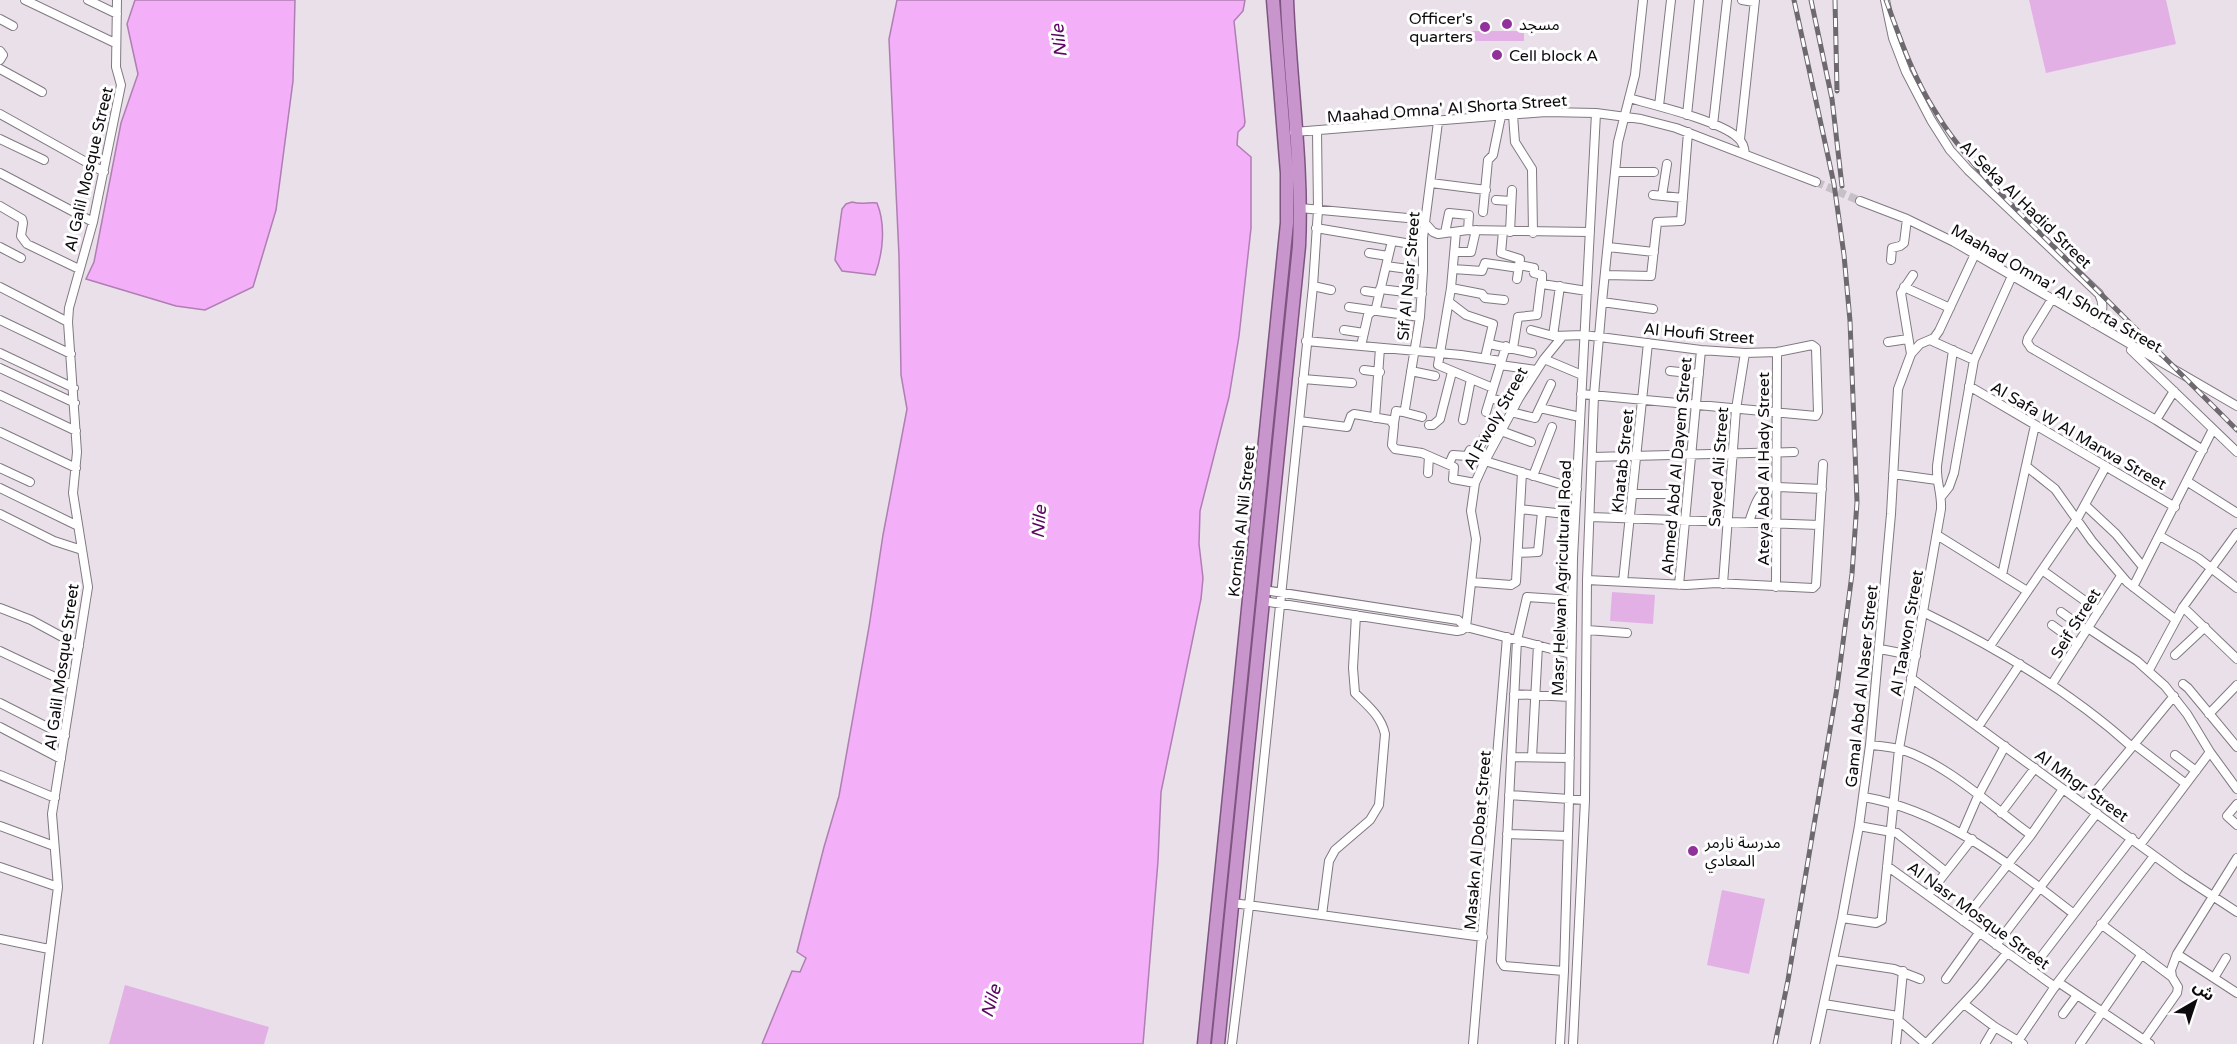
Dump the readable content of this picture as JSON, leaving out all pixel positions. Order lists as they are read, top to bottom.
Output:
{
  "streets": {
    "highway": ["Kornish Al Nil Street"],
    "street": [
      "Maahad Omna' Al Shorta Street",
      "Al Galil Mosque Street",
      "Al Seka Al Hadid Street",
      "Sif Al Nasr Street",
      "Al Houfi Street",
      "Al Fwoly Street",
      "Al Safa W Al Marwa Street",
      "Khatab Street",
      "Ahmed Abd Al Dayem Street",
      "Sayed Ali Street",
      "Ateya Abd Al Hady Street",
      "Masr Helwan Agricultural Road",
      "Seif Street",
      "Al Taawon Street",
      "Gamal Abd Al Naser Street",
      "Al Mhgr Street",
      "Masakn Al Dobat Street",
      "Al Nasr Mosque Street"
    ]
  },
  "crossings": [
    ["Maahad Omna' Al Shorta Street", "Al Seka Al Hadid Street"],
    ["Maahad Omna' Al Shorta Street", "Sif Al Nasr Street"],
    ["Maahad Omna' Al Shorta Street", "Kornish Al Nil Street"],
    ["Maahad Omna' Al Shorta Street", "Masr Helwan Agricultural Road"],
    ["Al Houfi Street", "Al Fwoly Street"],
    ["Al Houfi Street", "Khatab Street"],
    ["Al Houfi Street", "Ahmed Abd Al Dayem Street"],
    ["Al Houfi Street", "Sayed Ali Street"],
    ["Al Houfi Street", "Ateya Abd Al Hady Street"],
    ["Al Houfi Street", "Masr Helwan Agricultural Road"],
    ["Al Taawon Street", "Gamal Abd Al Naser Street"],
    ["Al Taawon Street", "Al Mhgr Street"],
    ["Al Taawon Street", "Al Nasr Mosque Street"]
  ],
  "water": ["Nile"],
  "places": [
    "مسجد",
    "Officer's quarters",
    "Cell block A",
    "مدرسة نارمر المعادي"
  ],
  "north": "top right"
}
